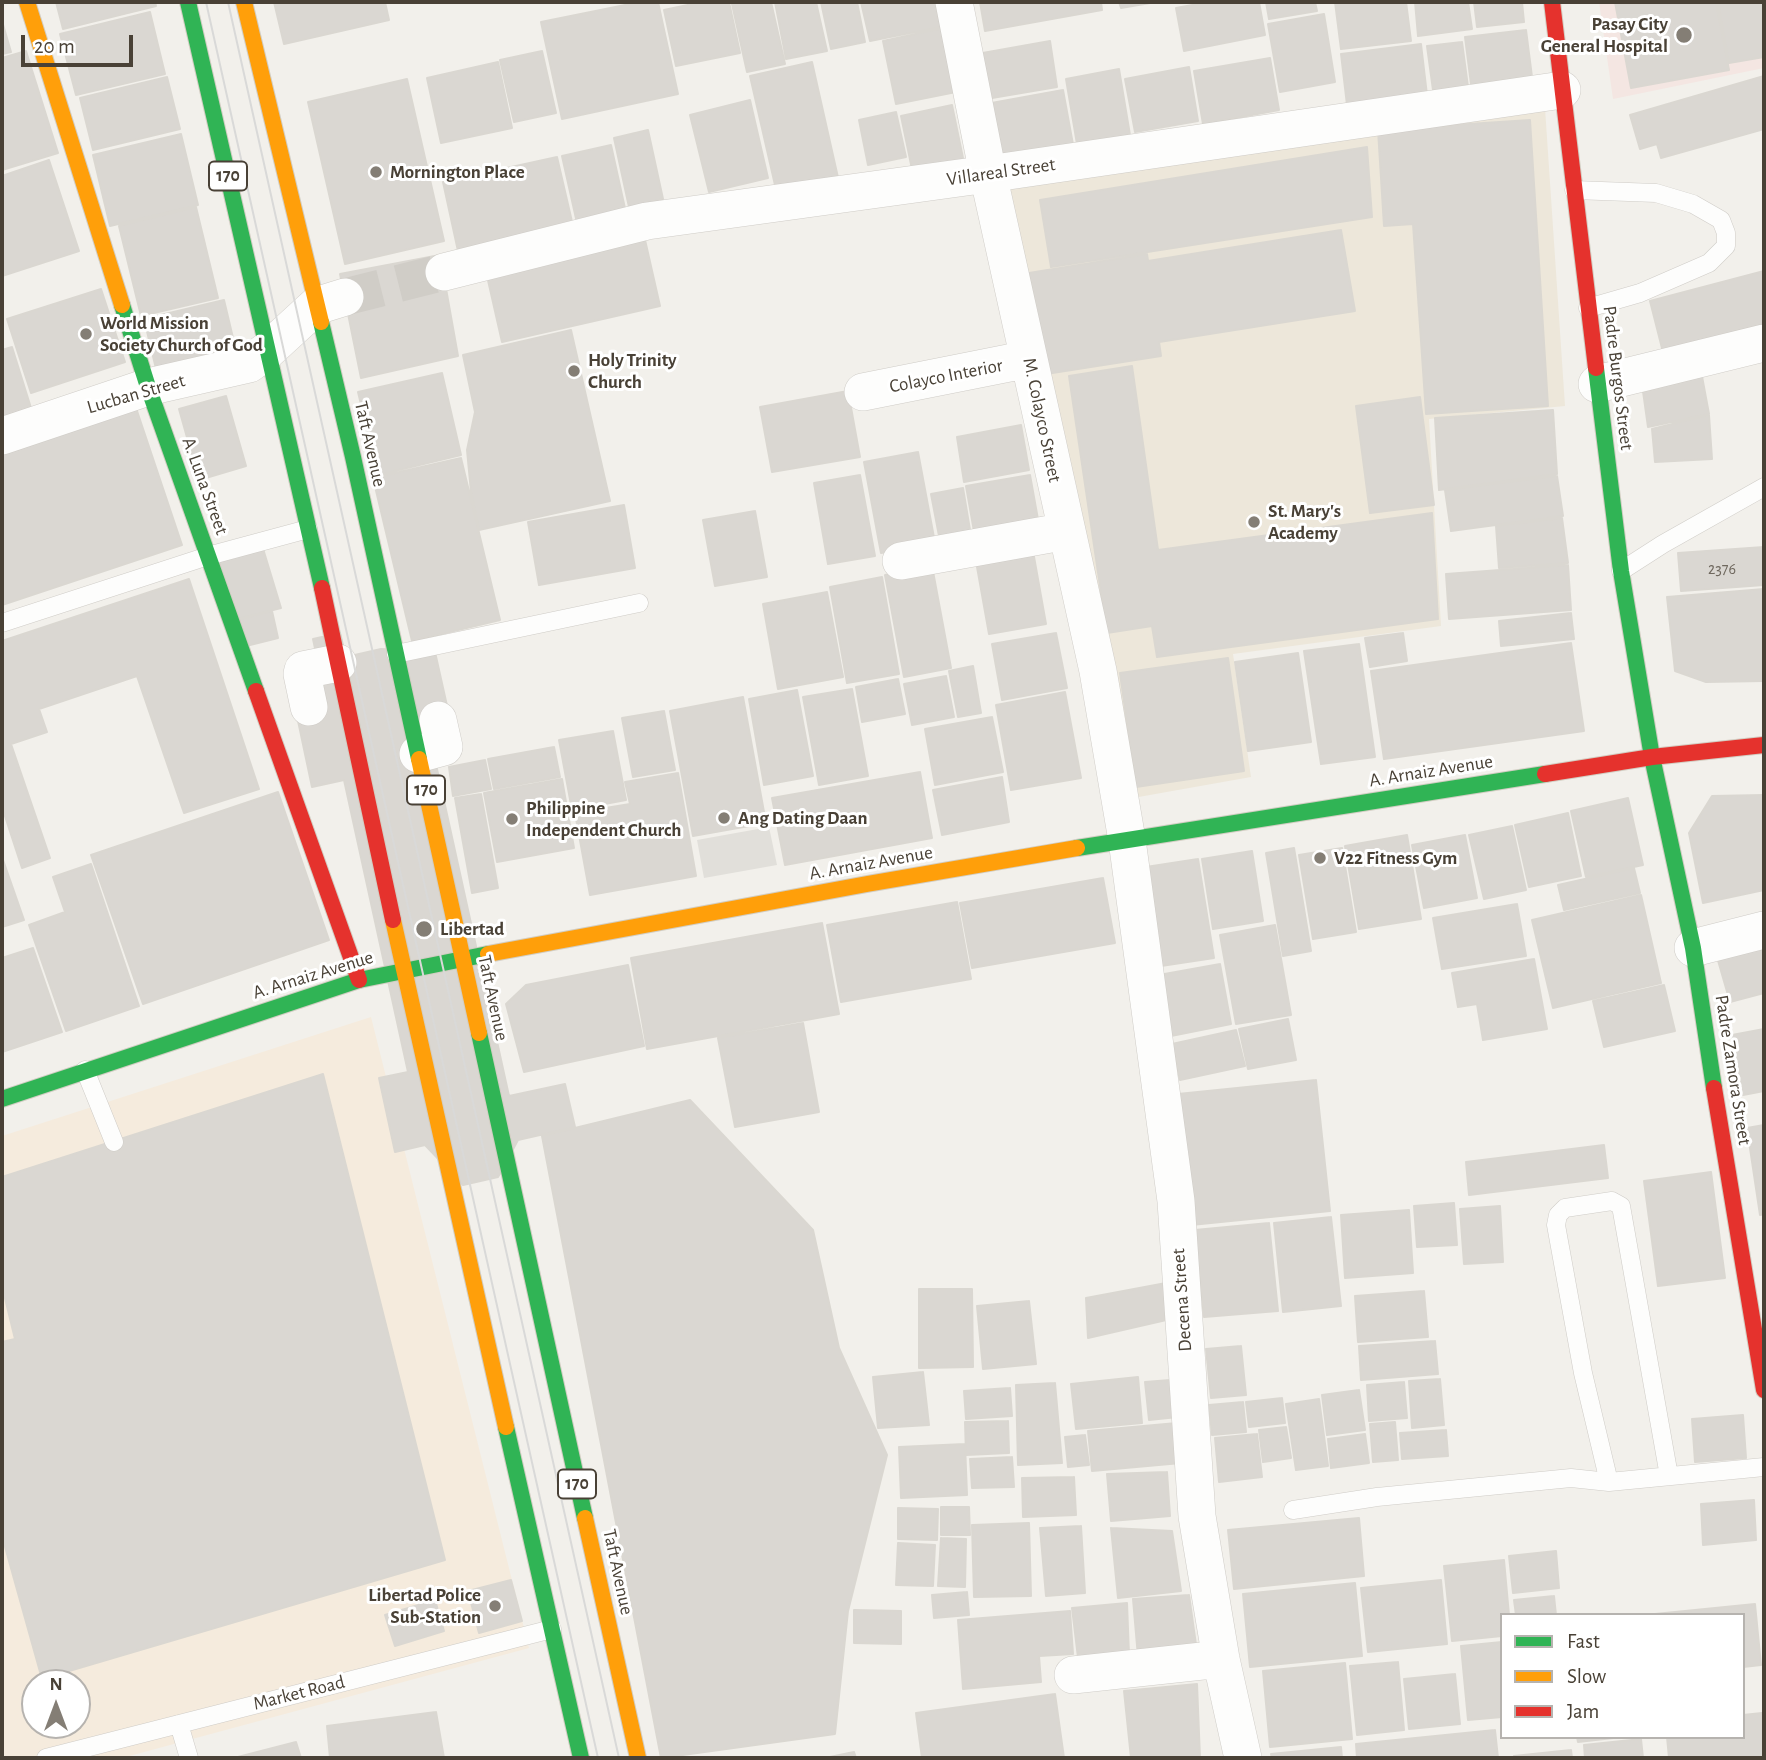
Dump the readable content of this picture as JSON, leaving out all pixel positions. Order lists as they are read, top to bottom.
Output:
{
  "streets": {
    "main road": [
      "170",
      "Padre Burgos Street",
      "Taft Avenue",
      "A. Luna Street",
      "A. Arnaiz Avenue",
      "Padre Zamora Street"
    ],
    "street": [
      "Villareal Street",
      "Colayco Interior",
      "Lucban Street",
      "M. Colayco Street",
      "Decena Street"
    ],
    "lane": ["Market Road"]
  },
  "crossings": [
    ["Villareal Street", "Padre Burgos Street"],
    ["Villareal Street", "M. Colayco Street"],
    ["170", "Lucban Street"],
    ["170", "A. Arnaiz Avenue"],
    ["170", "Market Road"],
    ["Colayco Interior", "M. Colayco Street"],
    ["Padre Burgos Street", "A. Arnaiz Avenue"],
    ["Padre Burgos Street", "Padre Zamora Street"],
    ["Lucban Street", "A. Luna Street"],
    ["M. Colayco Street", "A. Arnaiz Avenue"],
    ["M. Colayco Street", "Decena Street"],
    ["Taft Avenue", "A. Arnaiz Avenue"],
    ["A. Luna Street", "A. Arnaiz Avenue"],
    ["A. Arnaiz Avenue", "Padre Zamora Street"],
    ["A. Arnaiz Avenue", "Decena Street"]
  ],
  "places": [
    "Pasay City General Hospital",
    "Mornington Place",
    "World Mission Society Church of God",
    "Holy Trinity Church",
    "St. Mary's Academy",
    "Ang Dating Daan",
    "Philippine Independent Church",
    "V22 Fitness Gym",
    "Libertad",
    "Libertad Police Sub-Station"
  ],
  "house_numbers": ["2376"],
  "legend": ["Fast", "Slow", "Jam"],
  "scale_bar": "20 m",
  "north": "top"
}
